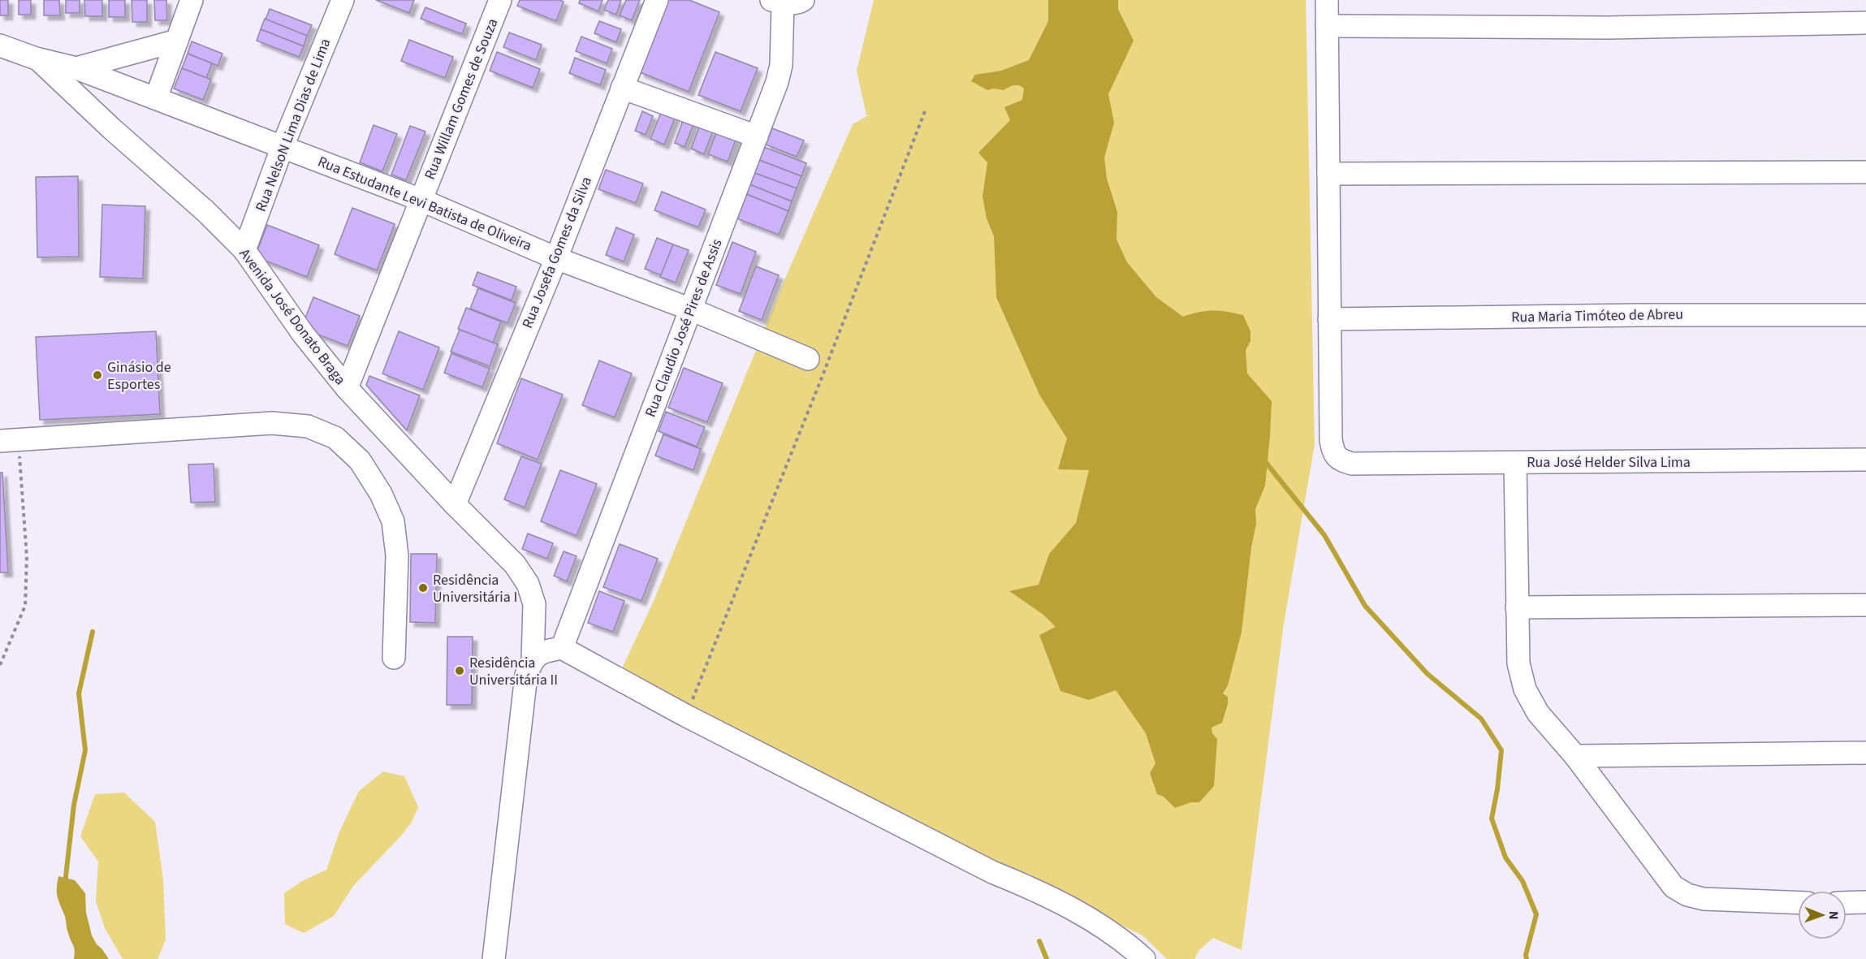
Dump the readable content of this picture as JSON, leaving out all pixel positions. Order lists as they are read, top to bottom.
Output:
{
  "streets": {
    "street": [
      "Rua Willam Gomes de Souza",
      "Rua NelsoN Lima Dias de Lima",
      "Rua Estudante Levi Batista de Oliveira",
      "Rua Josefa Gomes da Silva",
      "Rua Maria Timóteo de Abreu",
      "Avenida José Donato Braga",
      "Rua Claudio José Pires de Assis",
      "Rua José Helder Silva Lima"
    ]
  },
  "crossings": [
    ["Rua Willam Gomes de Souza", "Rua Estudante Levi Batista de Oliveira"],
    ["Rua Willam Gomes de Souza", "Avenida José Donato Braga"],
    ["Rua NelsoN Lima Dias de Lima", "Rua Estudante Levi Batista de Oliveira"],
    ["Rua NelsoN Lima Dias de Lima", "Avenida José Donato Braga"],
    ["Rua Estudante Levi Batista de Oliveira", "Rua Josefa Gomes da Silva"],
    ["Rua Estudante Levi Batista de Oliveira", "Avenida José Donato Braga"],
    ["Rua Estudante Levi Batista de Oliveira", "Rua Claudio José Pires de Assis"],
    ["Rua Josefa Gomes da Silva", "Avenida José Donato Braga"],
    ["Rua Maria Timóteo de Abreu", "Rua José Helder Silva Lima"]
  ],
  "places": ["Ginásio de Esportes", "Residência Universitária I", "Residência Universitária II"],
  "north": "right"
}
